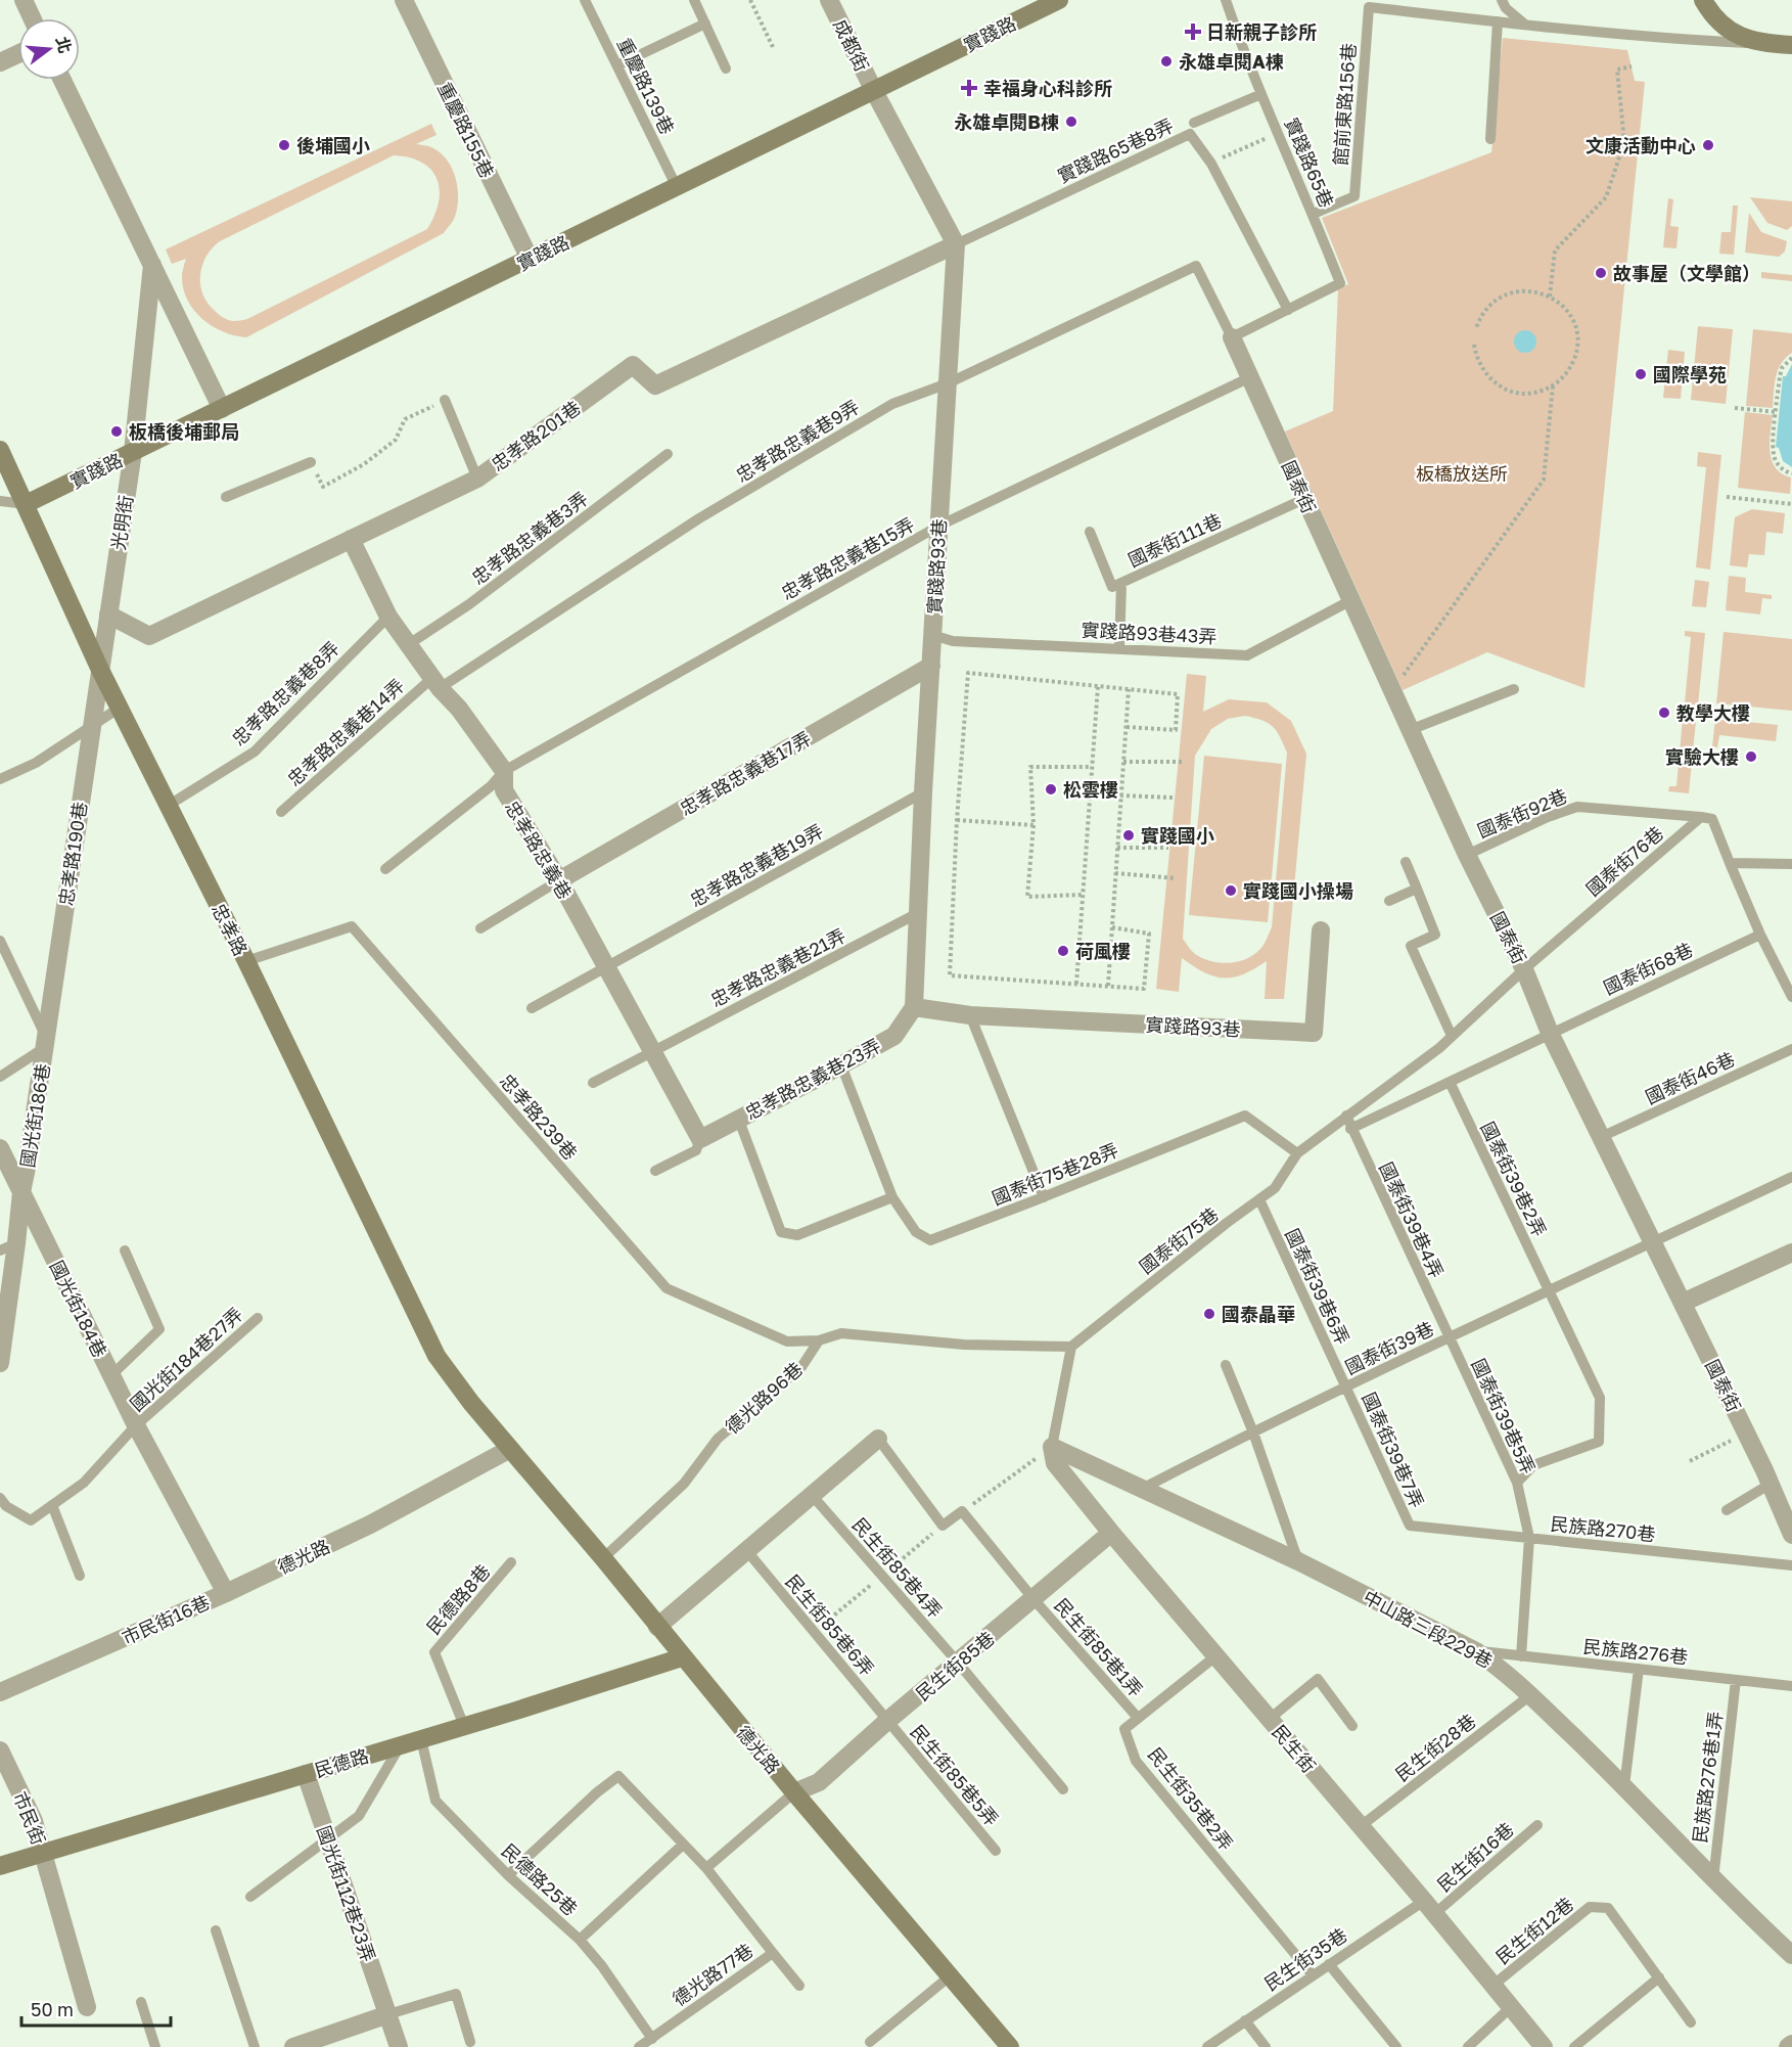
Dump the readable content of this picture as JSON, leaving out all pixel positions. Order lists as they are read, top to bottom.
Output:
{
  "streets": {
    "street": [
      "實踐路",
      "成都街",
      "重慶路155巷",
      "忠孝路201巷",
      "國泰街",
      "光明街",
      "實踐路93巷",
      "忠孝路忠義巷17弄",
      "忠孝路忠義巷",
      "忠孝路190巷",
      "忠孝路",
      "忠孝路忠義巷23弄",
      "國光街186巷",
      "國光街184巷",
      "德光路",
      "市民街16巷",
      "中山路三段229巷",
      "民生街85巷",
      "民生街",
      "民德路",
      "市民街",
      "國光街112巷23弄"
    ],
    "lane": [
      "重慶路139巷",
      "館前東路156巷",
      "實踐路65巷8弄",
      "實踐路65巷",
      "忠孝路忠義巷9弄",
      "忠孝路忠義巷3弄",
      "國泰街111巷",
      "忠孝路忠義巷15弄",
      "實踐路93巷43弄",
      "忠孝路忠義巷8弄",
      "忠孝路忠義巷14弄",
      "國泰街92巷",
      "國泰街76巷",
      "忠孝路忠義巷19弄",
      "忠孝路忠義巷21弄",
      "國泰街68巷",
      "國泰街46巷",
      "忠孝路239巷",
      "國泰街75巷28弄",
      "國泰街39巷2弄",
      "國泰街39巷4弄",
      "國泰街75巷",
      "國泰街39巷6弄",
      "國泰街39巷",
      "國光街184巷27弄",
      "德光路96巷",
      "國泰街39巷5弄",
      "國泰街39巷7弄",
      "民族路270巷",
      "民生街85巷4弄",
      "民德路8巷",
      "民生街85巷6弄",
      "民生街85巷1弄",
      "民族路276巷",
      "民生街28巷",
      "民生街85巷5弄",
      "民族路276巷1弄",
      "民生街35巷2弄",
      "民生街16巷",
      "民德路25巷",
      "民生街12巷",
      "民生街35巷",
      "德光路77巷"
    ]
  },
  "crossings": [
    ["實踐路", "成都街"],
    ["實踐路", "重慶路139巷"],
    ["實踐路", "重慶路155巷"],
    ["實踐路", "光明街"],
    ["實踐路", "忠孝路"],
    ["館前東路156巷", "實踐路65巷"],
    ["實踐路65巷8弄", "忠孝路201巷"],
    ["實踐路65巷8弄", "實踐路93巷"],
    ["實踐路65巷", "忠孝路忠義巷9弄"],
    ["實踐路65巷", "國泰街"],
    ["忠孝路201巷", "光明街"],
    ["忠孝路201巷", "實踐路93巷"],
    ["忠孝路201巷", "忠孝路忠義巷"],
    ["忠孝路忠義巷9弄", "國泰街"],
    ["忠孝路忠義巷9弄", "實踐路93巷"],
    ["忠孝路忠義巷9弄", "忠孝路忠義巷14弄"],
    ["忠孝路忠義巷9弄", "忠孝路忠義巷"],
    ["國泰街", "國泰街111巷"],
    ["國泰街", "忠孝路忠義巷15弄"],
    ["國泰街", "實踐路93巷43弄"],
    ["國泰街", "國泰街92巷"],
    ["國泰街", "國泰街76巷"],
    ["國泰街", "國泰街68巷"],
    ["國泰街", "國泰街46巷"],
    ["國泰街", "國泰街75巷"],
    ["國泰街", "國泰街39巷"],
    ["光明街", "忠孝路190巷"],
    ["光明街", "忠孝路"],
    ["忠孝路忠義巷3弄", "忠孝路忠義巷"],
    ["忠孝路忠義巷15弄", "實踐路93巷"],
    ["忠孝路忠義巷15弄", "忠孝路忠義巷"],
    ["實踐路93巷", "實踐路93巷43弄"],
    ["實踐路93巷", "忠孝路忠義巷17弄"],
    ["實踐路93巷", "忠孝路忠義巷19弄"],
    ["實踐路93巷", "忠孝路忠義巷21弄"],
    ["實踐路93巷", "忠孝路忠義巷23弄"],
    ["忠孝路忠義巷8弄", "忠孝路忠義巷"],
    ["忠孝路忠義巷8弄", "忠孝路"],
    ["忠孝路忠義巷14弄", "忠孝路忠義巷"],
    ["忠孝路忠義巷17弄", "忠孝路忠義巷"],
    ["國泰街92巷", "國泰街76巷"],
    ["忠孝路忠義巷", "忠孝路忠義巷19弄"],
    ["忠孝路忠義巷", "忠孝路忠義巷21弄"],
    ["忠孝路忠義巷", "忠孝路忠義巷23弄"],
    ["忠孝路190巷", "忠孝路"],
    ["忠孝路190巷", "國光街186巷"],
    ["國泰街76巷", "國泰街75巷"],
    ["忠孝路", "忠孝路239巷"],
    ["忠孝路", "德光路"],
    ["國泰街68巷", "國泰街39巷2弄"],
    ["國泰街68巷", "國泰街39巷4弄"],
    ["忠孝路忠義巷23弄", "國泰街75巷28弄"],
    ["國光街186巷", "國光街184巷"],
    ["忠孝路239巷", "德光路96巷"],
    ["國泰街75巷28弄", "國泰街75巷"],
    ["國泰街39巷2弄", "國泰街39巷"],
    ["國泰街39巷2弄", "國泰街39巷5弄"],
    ["國泰街39巷4弄", "國泰街75巷"],
    ["國泰街39巷4弄", "國泰街39巷"],
    ["國泰街39巷4弄", "國泰街39巷5弄"],
    ["國泰街75巷", "國泰街39巷6弄"],
    ["國泰街39巷6弄", "國泰街39巷"],
    ["國泰街39巷6弄", "國泰街39巷7弄"],
    ["國光街184巷", "國光街184巷27弄"],
    ["國光街184巷", "市民街16巷"],
    ["國泰街39巷", "國泰街39巷5弄"],
    ["國泰街39巷", "國泰街39巷7弄"],
    ["國泰街39巷", "中山路三段229巷"],
    ["國光街184巷27弄", "市民街16巷"],
    ["德光路96巷", "德光路"],
    ["國泰街39巷5弄", "民族路270巷"],
    ["國泰街39巷5弄", "民族路276巷"],
    ["國泰街39巷7弄", "民族路270巷"],
    ["德光路", "市民街16巷"],
    ["德光路", "民生街85巷"],
    ["德光路", "民德路"],
    ["民生街85巷4弄", "民生街85巷"],
    ["民德路8巷", "民德路"],
    ["民生街85巷6弄", "民生街85巷"],
    ["民生街85巷6弄", "民生街85巷5弄"],
    ["中山路三段229巷", "民族路276巷"],
    ["中山路三段229巷", "民生街28巷"],
    ["中山路三段229巷", "民生街"],
    ["中山路三段229巷", "民族路276巷1弄"],
    ["民生街85巷1弄", "民生街85巷"],
    ["民生街85巷1弄", "民生街35巷2弄"],
    ["民族路276巷", "民族路276巷1弄"],
    ["民生街85巷", "民生街"],
    ["民生街85巷", "民生街85巷5弄"],
    ["民生街28巷", "民生街"],
    ["民生街", "民生街16巷"],
    ["民生街", "民生街12巷"],
    ["民生街", "民生街35巷"],
    ["民德路", "市民街"],
    ["民德路", "民德路25巷"],
    ["民德路", "國光街112巷23弄"],
    ["民生街35巷2弄", "民生街35巷"],
    ["民生街16巷", "民生街35巷"],
    ["民德路25巷", "德光路77巷"]
  ],
  "parks": ["板橋放送所"],
  "places": {
    "health": ["日新親子診所", "幸福身心科診所"],
    "other": [
      "永雄卓閱A棟",
      "永雄卓閱B棟",
      "後埔國小",
      "文康活動中心",
      "故事屋（文學館）",
      "國際學苑",
      "板橋後埔郵局",
      "教學大樓",
      "實驗大樓",
      "松雲樓",
      "實踐國小",
      "實踐國小操場",
      "荷風樓",
      "國泰晶華"
    ]
  },
  "scale_bar": "50 m",
  "north": "right"
}
